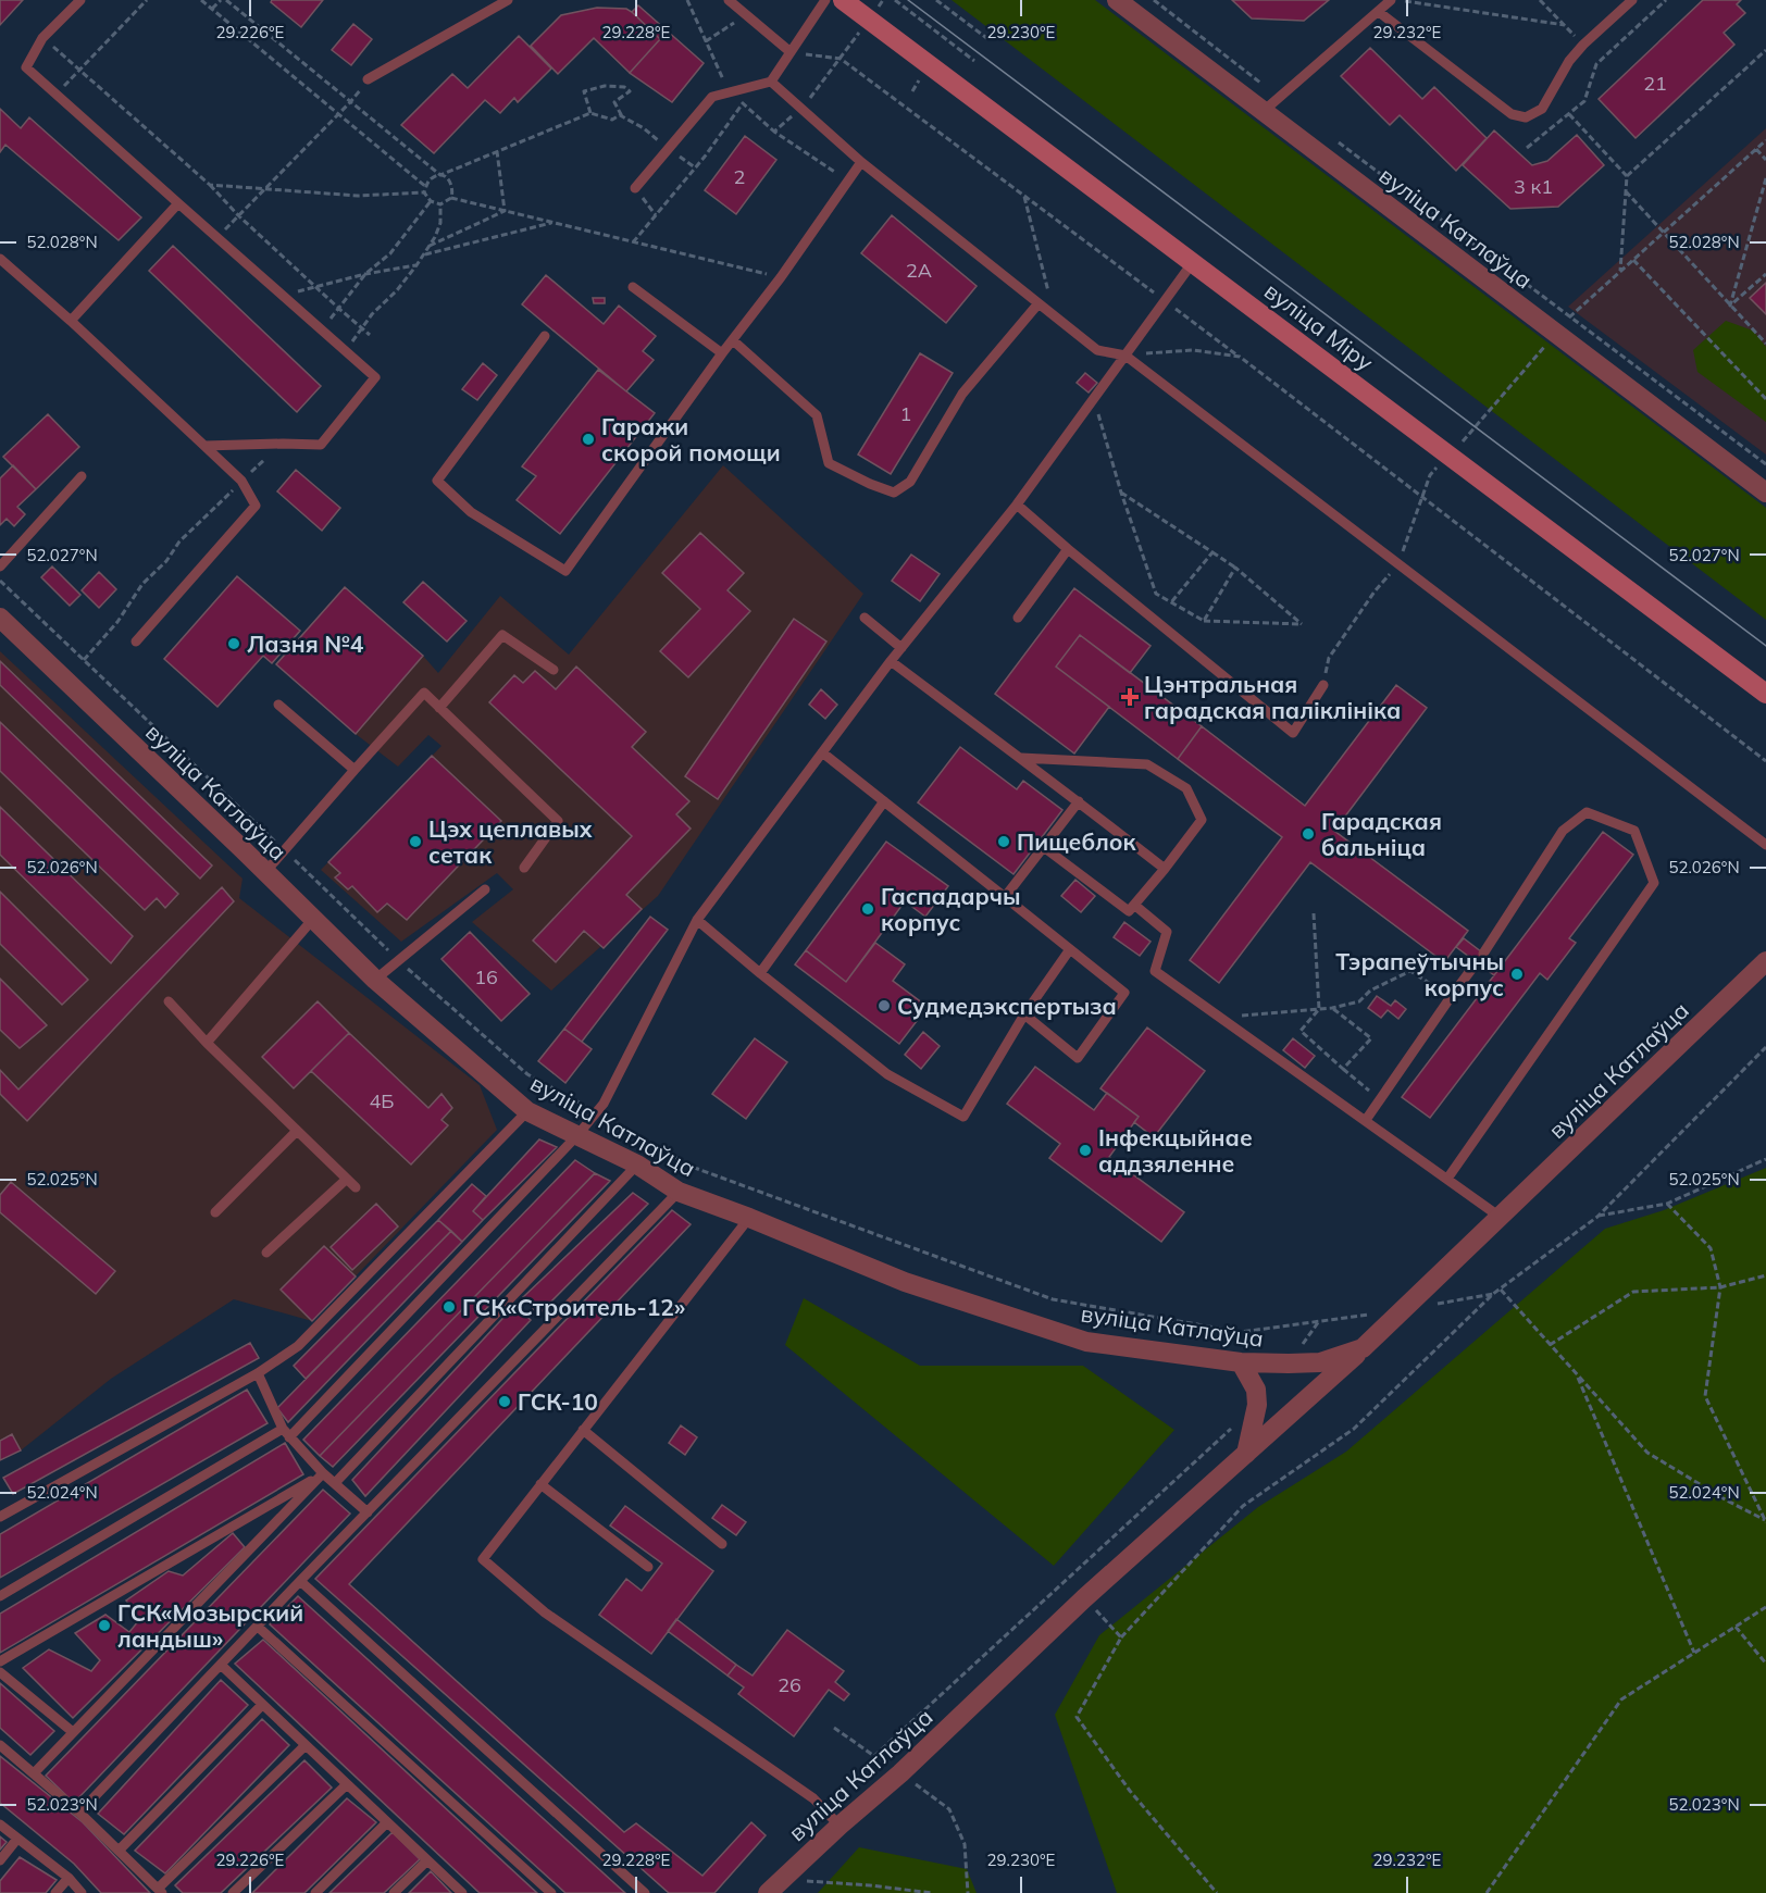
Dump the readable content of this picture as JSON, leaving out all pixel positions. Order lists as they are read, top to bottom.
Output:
{
  "streets": {
    "main road": ["вуліца Міру"],
    "street": ["вуліца Катлаўца"]
  },
  "places": {
    "other": [
      "Гаражи скорой помощи",
      "Лазня №4",
      "Гарадская бальніца",
      "Цэх цеплавых сетак",
      "Пищеблок",
      "Гаспадарчы корпус",
      "Тэрапеўтычны корпус",
      "Судмедэкспертыза",
      "Інфекцыйнае аддзяленне",
      "ГСК«Строитель-12»",
      "ГСК-10",
      "ГСК«Мозырский ландыш»"
    ],
    "health": ["Цэнтральная гарадская паліклініка"]
  },
  "house_numbers": [
    "21",
    "2",
    "3 к1",
    "2А",
    "1",
    "16",
    "4Б",
    "26"
  ],
  "coordinates": [
    "29.226°E",
    "29.228°E",
    "29.230°E",
    "29.232°E",
    "52.028°N",
    "52.027°N",
    "52.026°N",
    "52.025°N",
    "52.024°N",
    "52.023°N"
  ]
}
